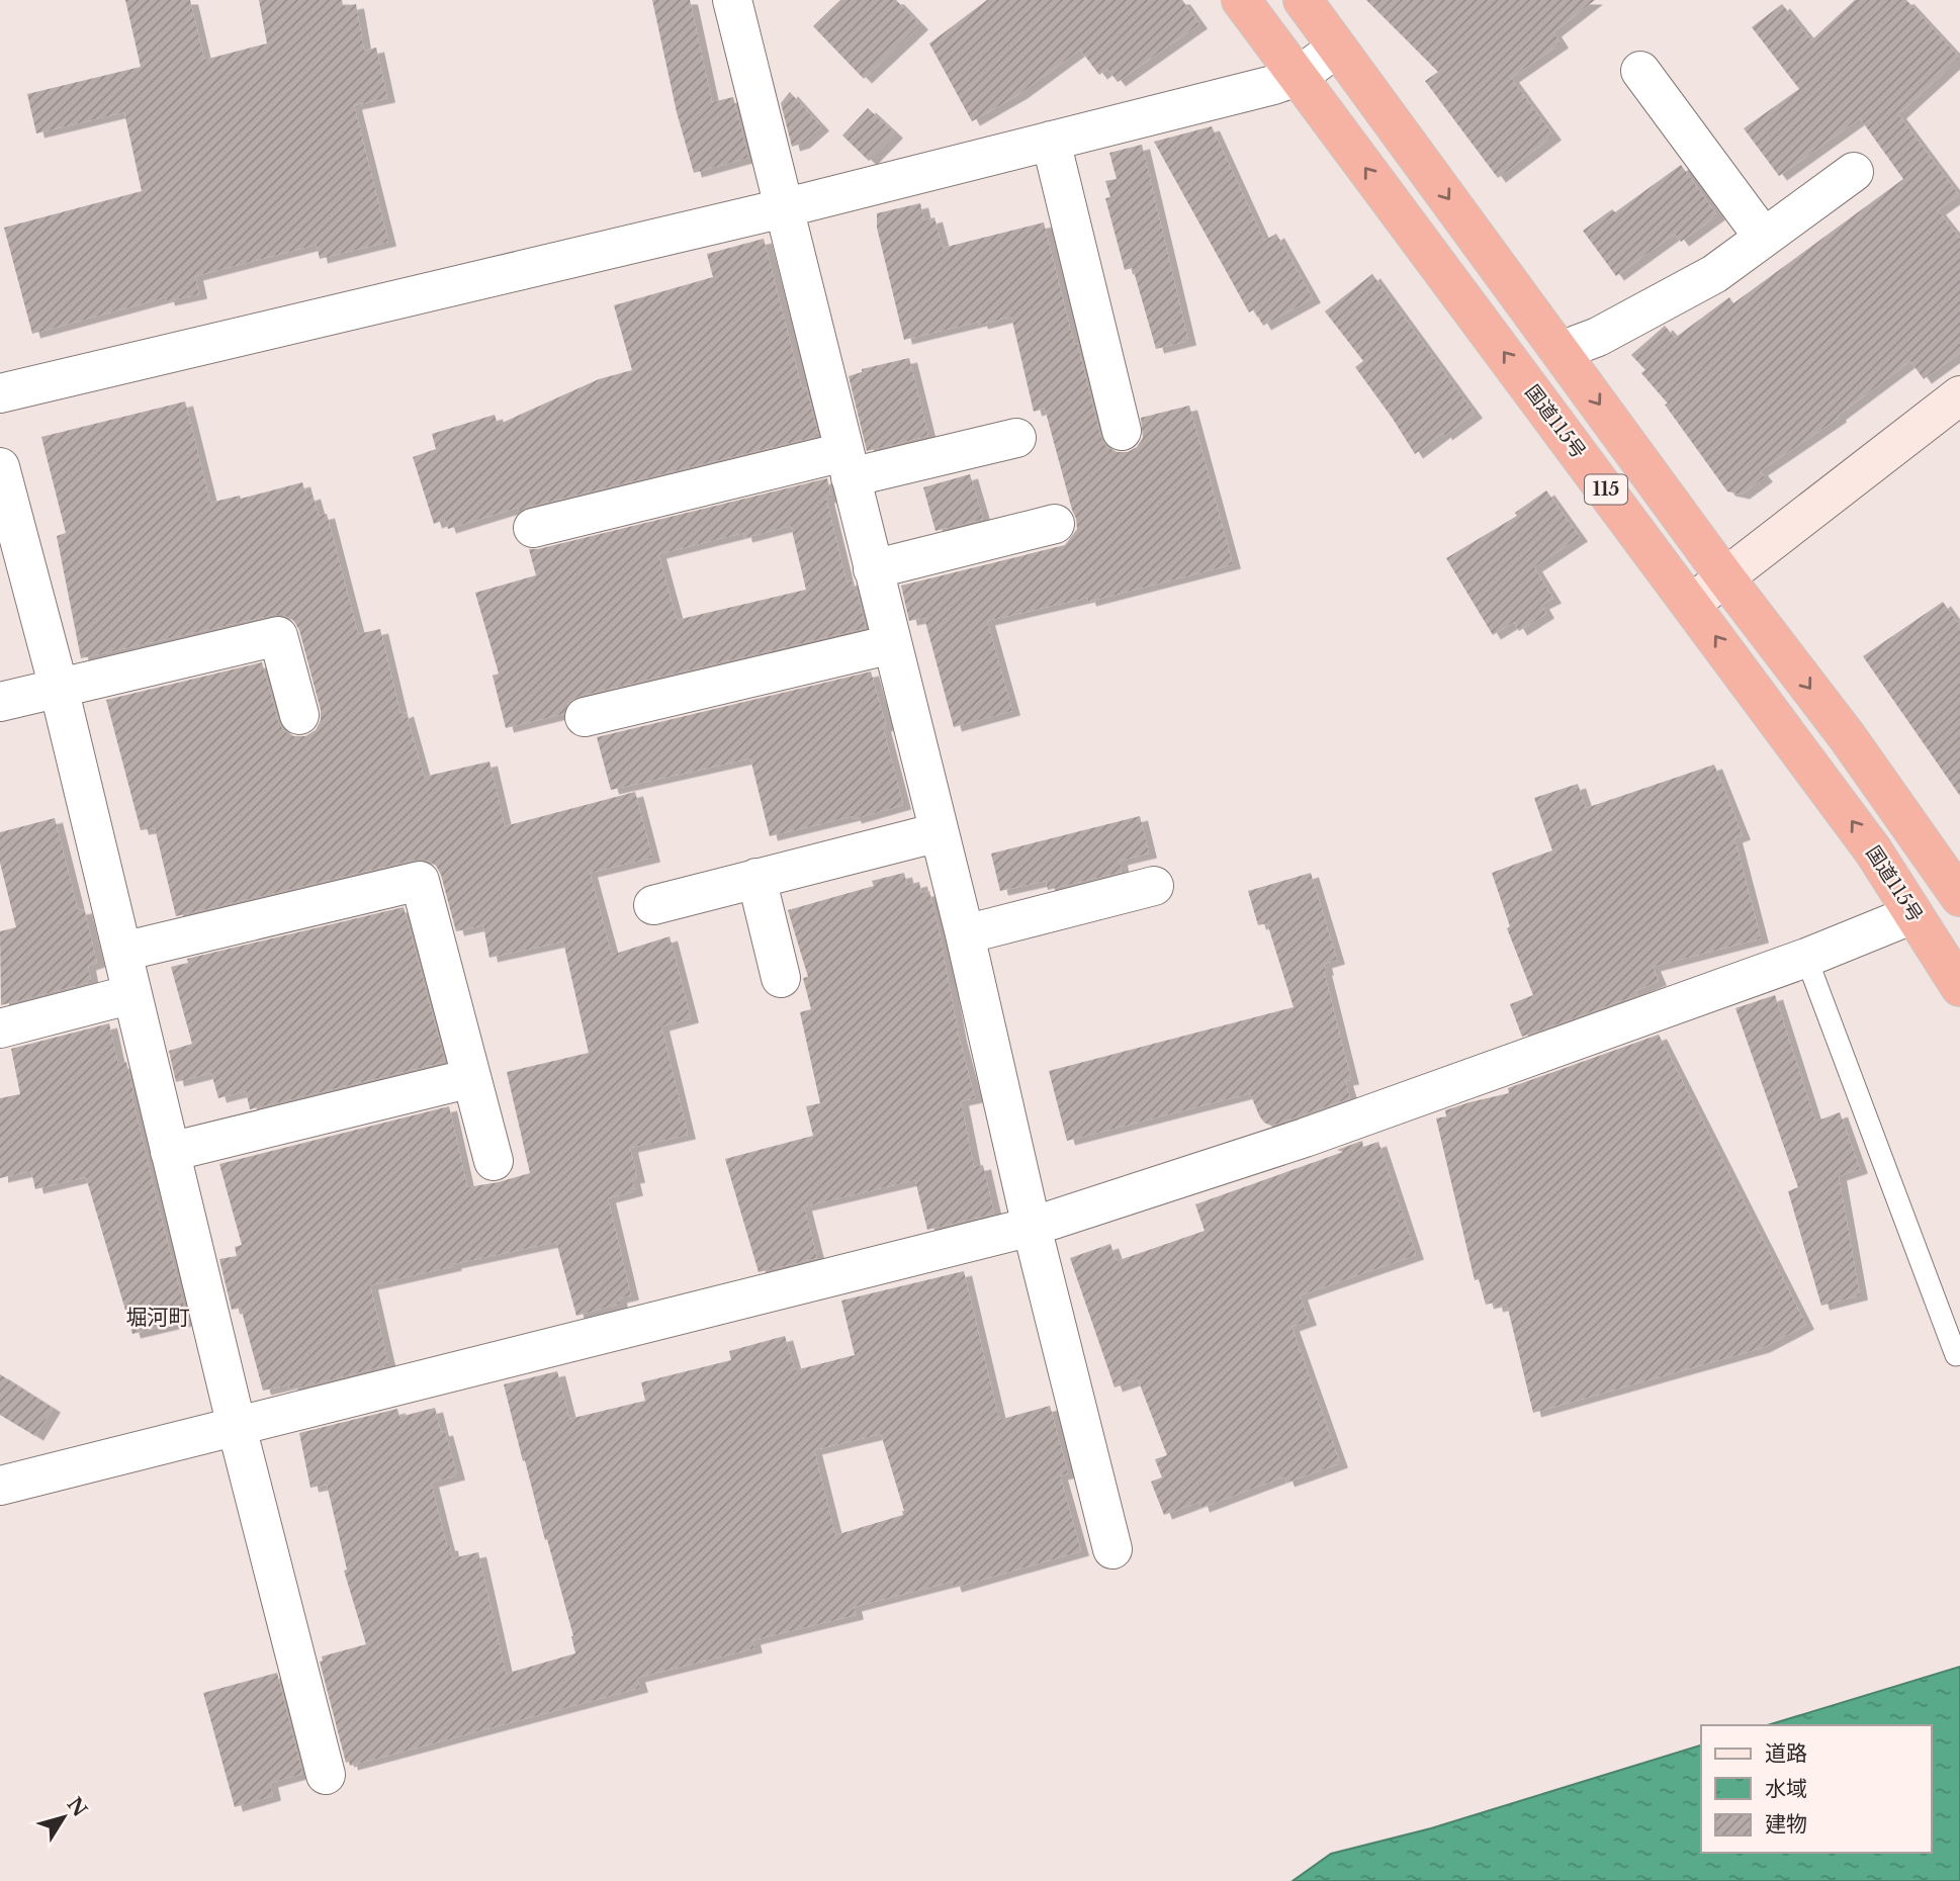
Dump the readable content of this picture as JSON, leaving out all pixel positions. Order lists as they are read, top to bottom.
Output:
{
  "streets": {
    "highway": ["国道115号", "115"]
  },
  "districts": ["堀河町"],
  "legend": ["道路", "水域", "建物"],
  "north": "top right"
}
